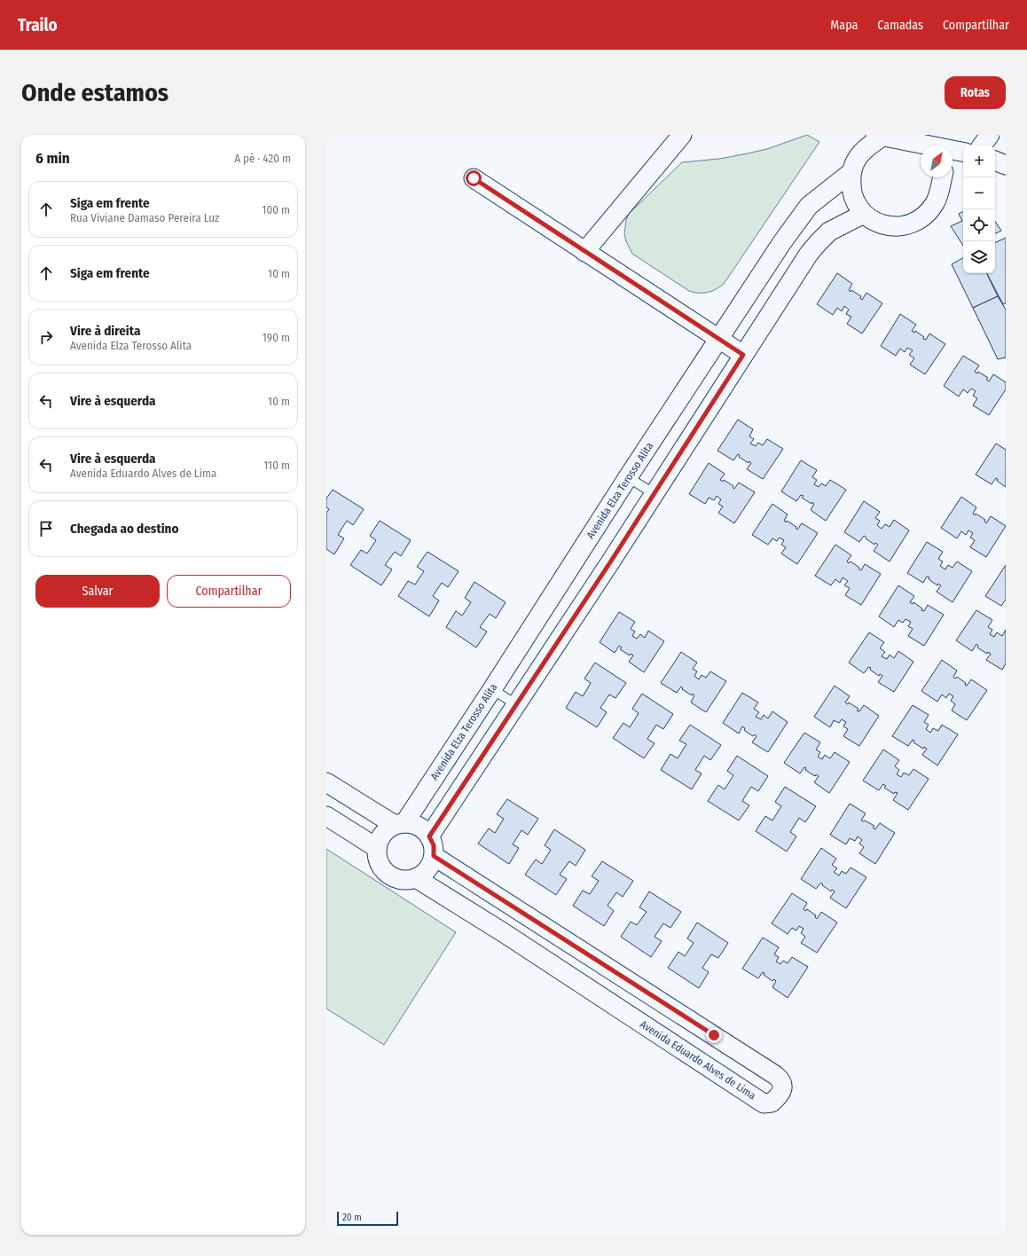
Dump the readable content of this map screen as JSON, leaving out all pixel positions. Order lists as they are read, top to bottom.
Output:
{
  "streets": {
    "street": ["Avenida Elza Terosso Alita", "Avenida Eduardo Alves de Lima"]
  },
  "crossings": [
    ["Avenida Elza Terosso Alita", "Avenida Eduardo Alves de Lima"]
  ],
  "scale_bar": "20 m",
  "north": "top right",
  "page": {
    "header": "Trailo",
    "nav": ["Mapa", "Camadas", "Compartilhar"],
    "buttons": [
      "Rotas",
      ["Salvar", "Compartilhar"]
    ],
    "title": "Onde estamos",
    "heading": ["6 min", "A pé · 420 m"],
    "map_buttons": ["+", "−"],
    "list": [
      ["Siga em frente", "Rua Viviane Damaso Pereira Luz", "100 m"],
      ["Siga em frente", "10 m"],
      ["Vire à direita", "Avenida Elza Terosso Alita", "190 m"],
      ["Vire à esquerda", "10 m"],
      ["Vire à esquerda", "Avenida Eduardo Alves de Lima", "110 m"],
      "Chegada ao destino"
    ],
    "scale": "20 m"
  }
}
